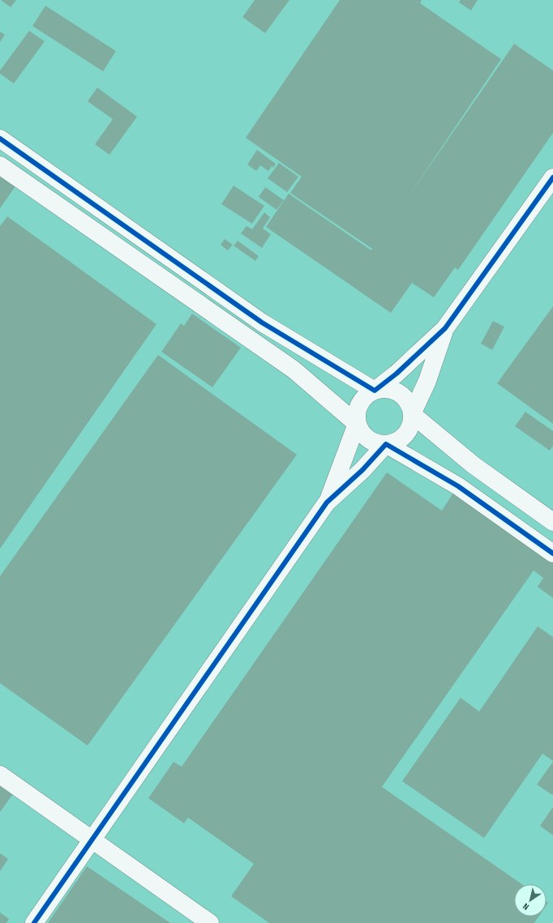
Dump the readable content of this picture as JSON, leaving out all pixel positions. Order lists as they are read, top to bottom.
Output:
{
  "north": "bottom left"
}
